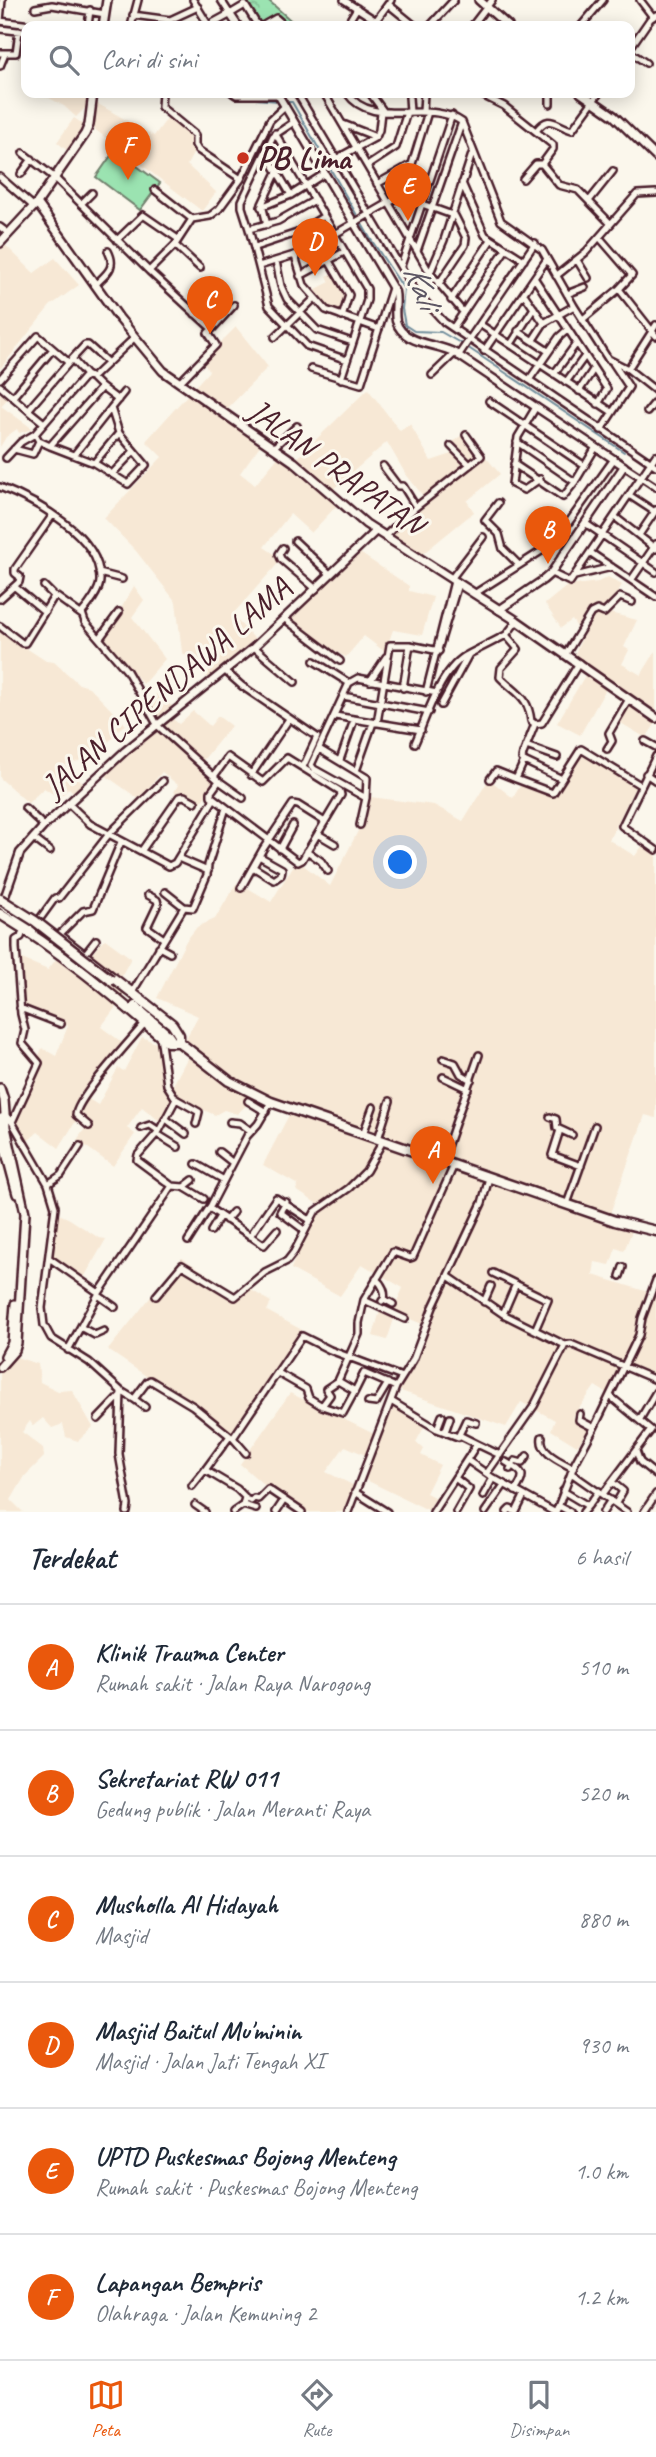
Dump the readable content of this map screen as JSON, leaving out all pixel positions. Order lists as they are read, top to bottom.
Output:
{
  "streets": {
    "main road": ["JALAN PRAPATAN"],
    "street": ["JALAN CIPENDAWA LAMA"]
  },
  "crossings": [
    ["JALAN PRAPATAN", "JALAN CIPENDAWA LAMA"]
  ],
  "water": ["Kali"],
  "places": ["PB Lima"],
  "page": {
    "search": "Cari di sini",
    "pins": [
      "F",
      "E",
      "D",
      "C",
      "B",
      "A"
    ],
    "heading": ["Terdekat", "6 hasil"],
    "list": [
      {
        "mark": "A",
        "name": "Klinik Trauma Center",
        "note": "Rumah sakit · Jalan Raya Narogong",
        "value": "510 m"
      },
      {
        "mark": "B",
        "name": "Sekretariat RW 011",
        "note": "Gedung publik · Jalan Meranti Raya",
        "value": "520 m"
      },
      {
        "mark": "C",
        "name": "Musholla Al Hidayah",
        "note": "Masjid",
        "value": "880 m"
      },
      {
        "mark": "D",
        "name": "Masjid Baitul Mu'minin",
        "note": "Masjid · Jalan Jati Tengah XI",
        "value": "930 m"
      },
      {
        "mark": "E",
        "name": "UPTD Puskesmas Bojong Menteng",
        "note": "Rumah sakit · Puskesmas Bojong Menteng",
        "value": "1.0 km"
      },
      {
        "mark": "F",
        "name": "Lapangan Bempris",
        "note": "Olahraga · Jalan Kemuning 2",
        "value": "1.2 km"
      }
    ],
    "nav": ["Peta", "Rute", "Disimpan"]
  }
}
